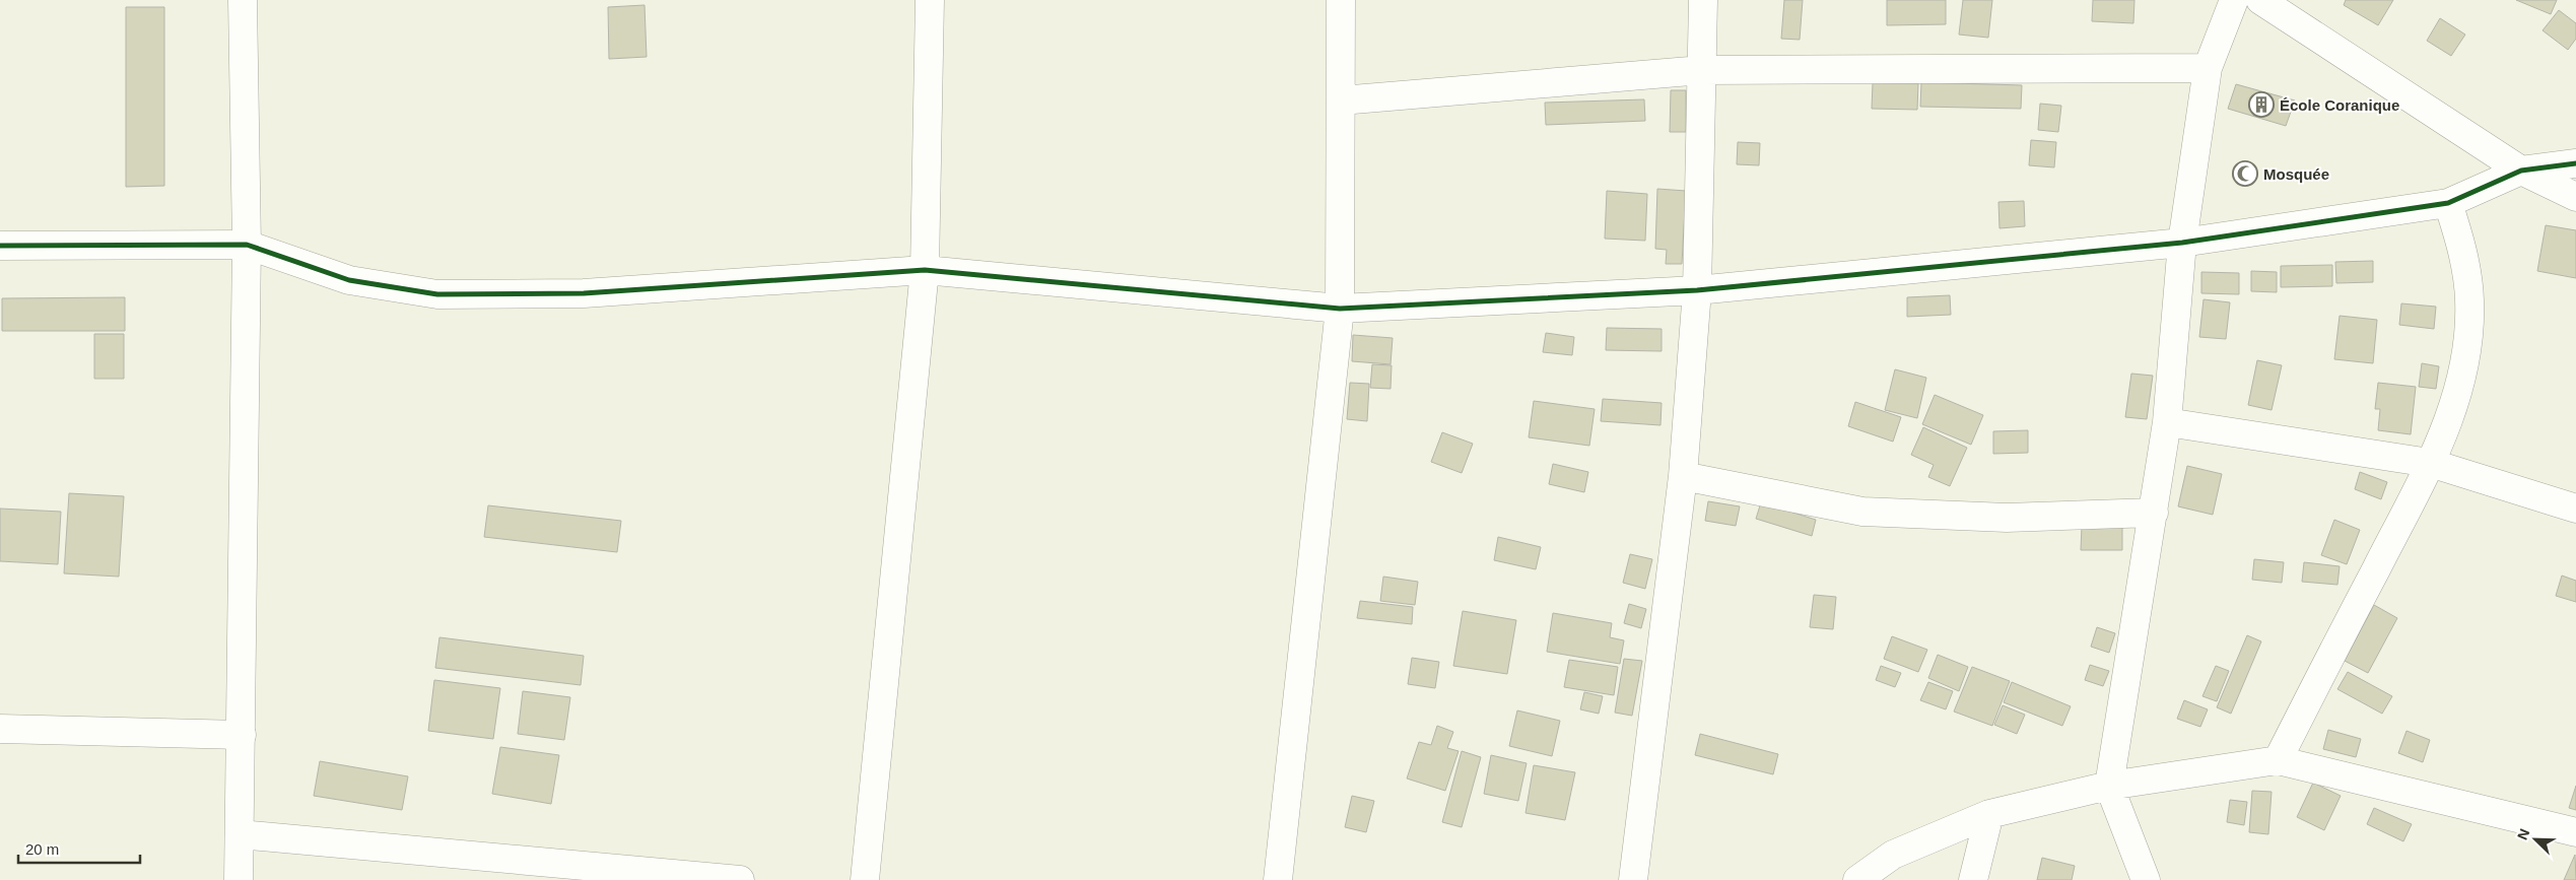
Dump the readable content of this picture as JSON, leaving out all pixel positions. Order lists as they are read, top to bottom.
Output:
{
  "places": {
    "building": ["École Coranique"],
    "mosque": ["Mosquée"]
  },
  "scale_bar": "20 m",
  "north": "top left"
}
